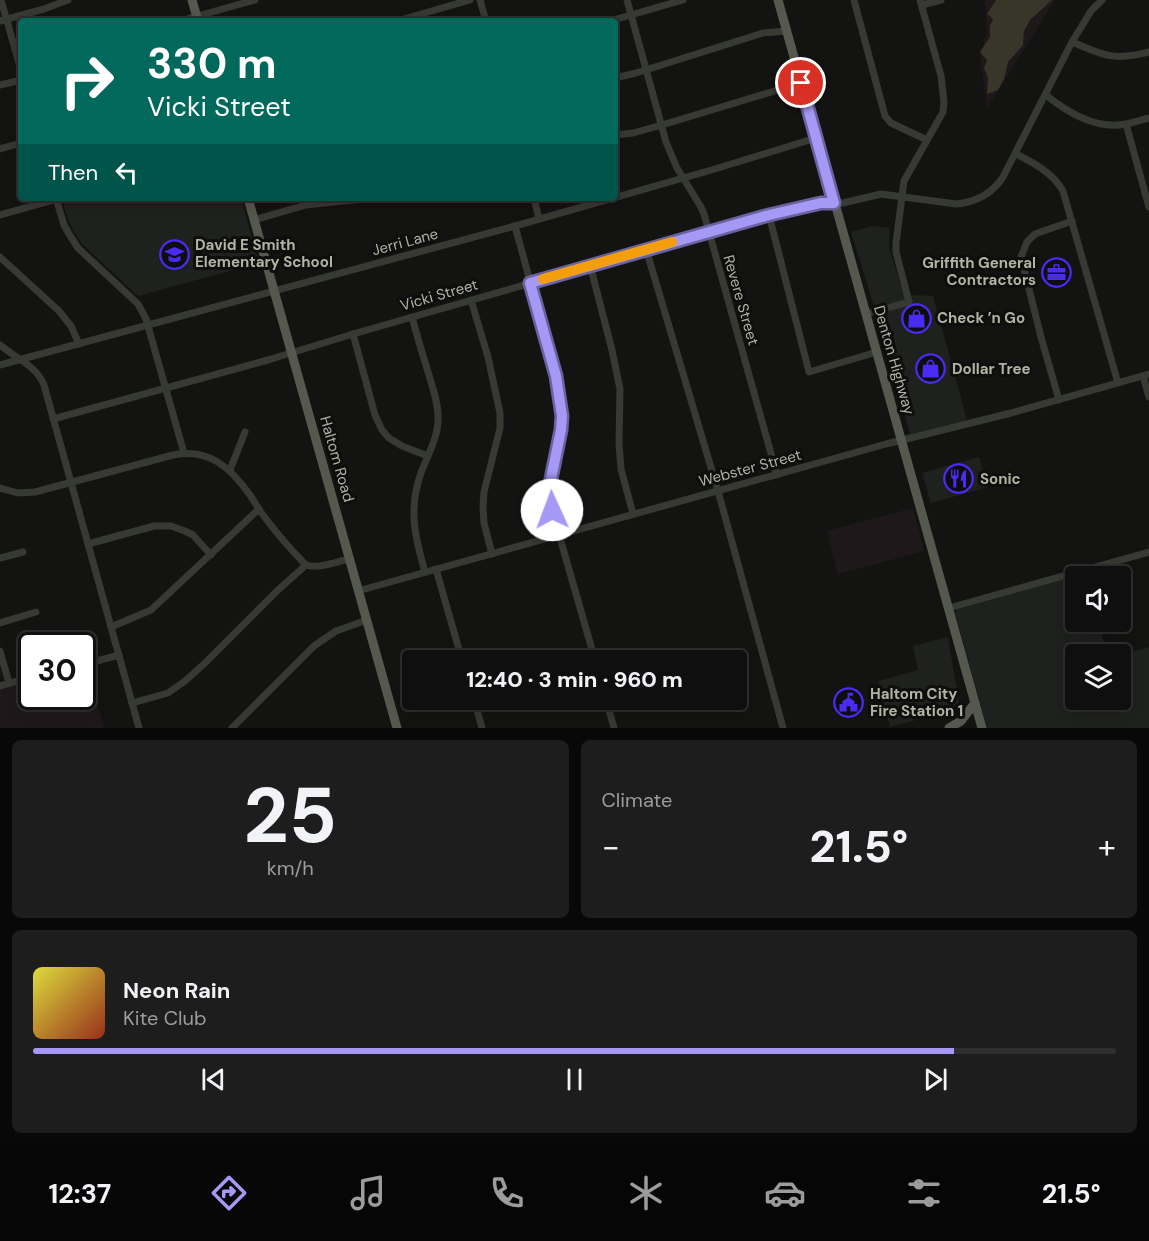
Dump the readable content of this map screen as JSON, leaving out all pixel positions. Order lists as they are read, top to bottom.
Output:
{
  "streets": {
    "main road": ["Denton Highway", "Haltom Road"],
    "street": [
      "Jerri Lane",
      "Vicki Street",
      "Revere Street",
      "Webster Street"
    ]
  },
  "crossings": [
    ["Jerri Lane", "Revere Street"],
    ["Jerri Lane", "Denton Highway"],
    ["Jerri Lane", "Haltom Road"],
    ["Vicki Street", "Revere Street"],
    ["Vicki Street", "Denton Highway"],
    ["Vicki Street", "Haltom Road"],
    ["Revere Street", "Webster Street"],
    ["Denton Highway", "Webster Street"],
    ["Haltom Road", "Webster Street"]
  ],
  "places": {
    "school or university": ["David E Smith Elementary School"],
    "office": ["Griffith General Contractors"],
    "shop": ["Check ’n Go", "Dollar Tree"],
    "restaurant": ["Sonic"],
    "public building": ["Haltom City Fire Station 1"]
  },
  "page": {
    "turn": ["330 m", "Vicki Street"],
    "then": "Then",
    "limit": "30",
    "trip": "12:40 · 3 min · 960 m",
    "tile": [
      ["25", "km/h"],
      "Climate"
    ],
    "heat": ["−", "21.5°", "+"],
    "song": ["Neon Rain", "Kite Club"],
    "tabs": ["12:37", "21.5°"]
  }
}
